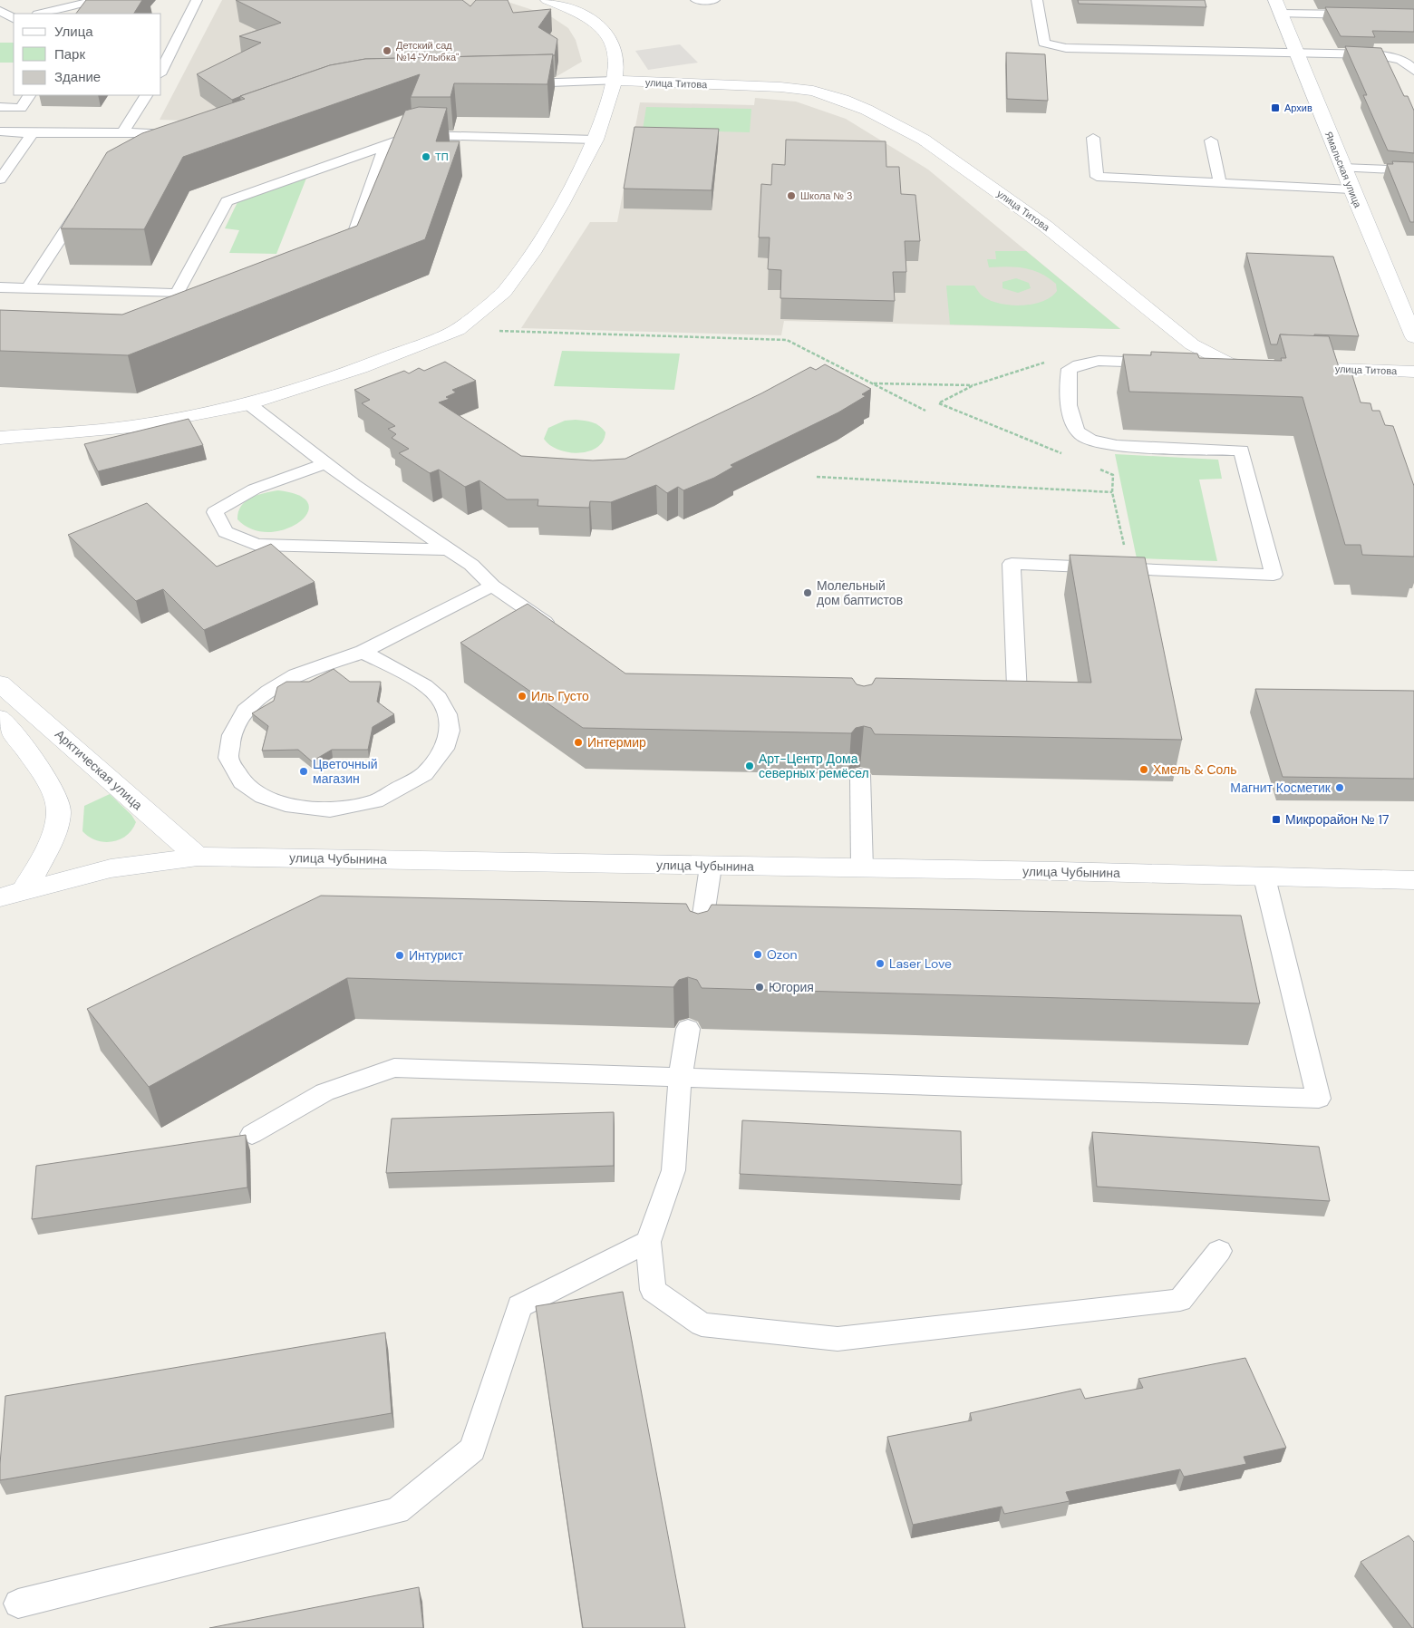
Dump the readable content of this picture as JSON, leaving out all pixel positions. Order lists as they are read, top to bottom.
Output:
{
  "streets": {
    "street": [
      "улица Титова",
      "Ямальская улица",
      "Арктическая улица",
      "улица Чубынина"
    ]
  },
  "crossings": [
    ["Арктическая улица", "улица Чубынина"]
  ],
  "places": {
    "other": [
      "Детский сад №14 \"Улыбка\"",
      "ТП",
      "Школа № 3",
      "Молельный дом баптистов",
      "Иль Густо",
      "Интермир",
      "Арт-Центр Дома северных ремёсел",
      "Хмель & Соль",
      "Цветочный магазин",
      "Магнит Косметик",
      "Ozon",
      "Интурист",
      "Laser Love",
      "Югория"
    ],
    "transit": ["Архив", "Микрорайон № 17"]
  },
  "legend": ["Улица", "Парк", "Здание"]
}
